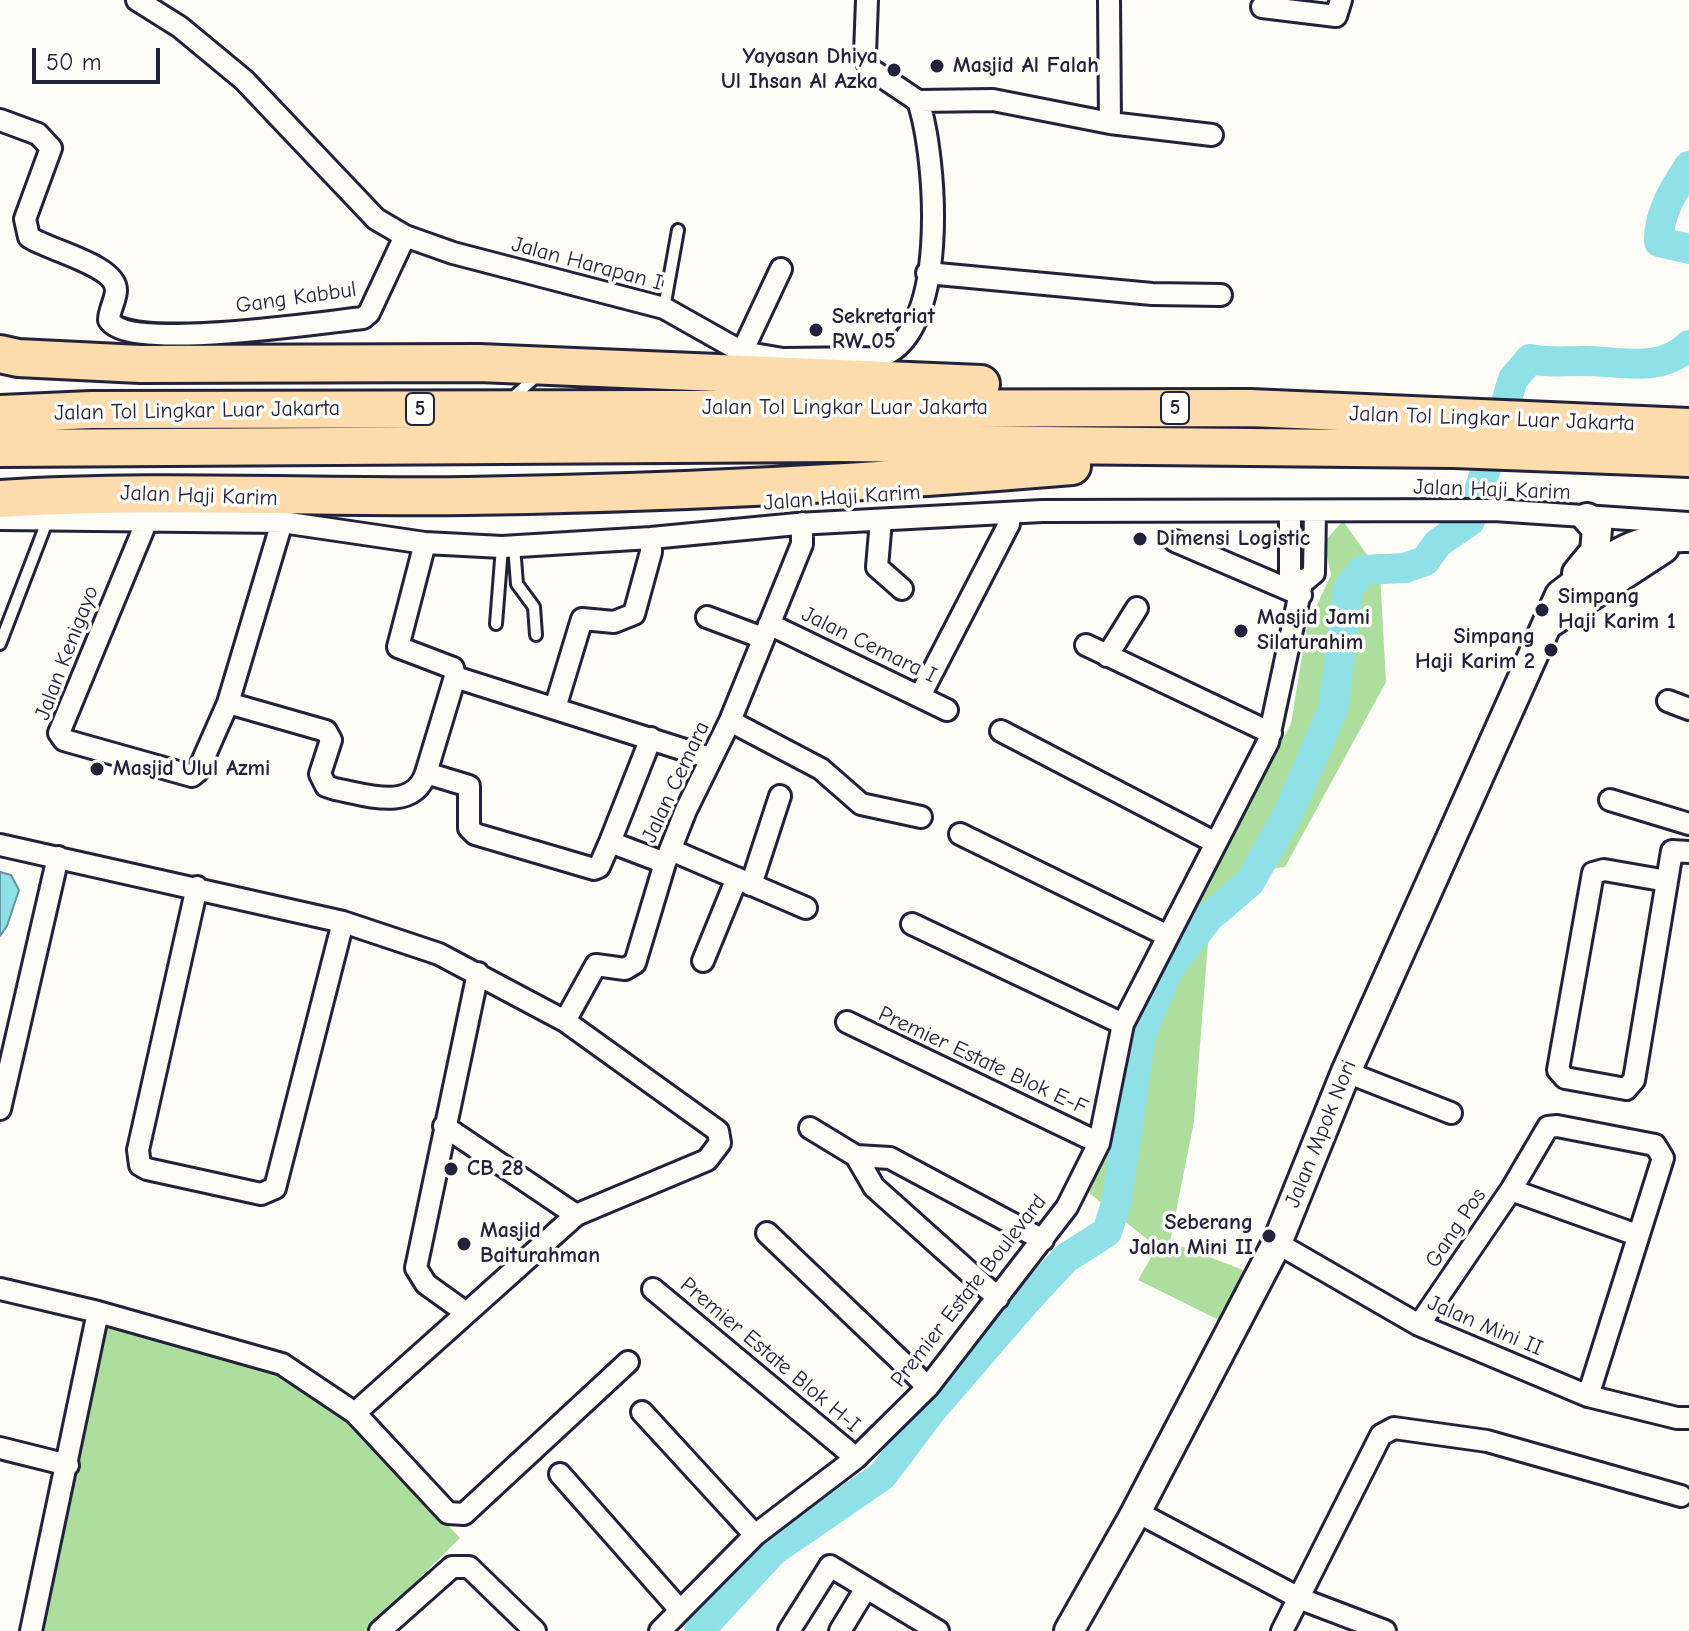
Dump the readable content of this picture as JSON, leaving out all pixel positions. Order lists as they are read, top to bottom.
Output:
{
  "streets": {
    "highway": ["Jalan Tol Lingkar Luar Jakarta", "5"],
    "main road": ["Jalan Mpok Nori"],
    "street": [
      "Jalan Harapan I",
      "Gang Kabbul",
      "Jalan Haji Karim",
      "Jalan Cemara I",
      "Jalan Kenigayo",
      "Jalan Cemara",
      "Premier Estate Blok E-F",
      "Gang Pos",
      "Premier Estate Boulevard",
      "Jalan Mini II",
      "Premier Estate Blok H-I"
    ]
  },
  "crossings": [
    ["Jalan Harapan I", "Gang Kabbul"],
    ["Jalan Haji Karim", "Jalan Kenigayo"],
    ["Jalan Haji Karim", "Jalan Cemara"],
    ["Jalan Haji Karim", "Premier Estate Boulevard"],
    ["Jalan Cemara I", "Jalan Cemara"],
    ["Premier Estate Blok E-F", "Premier Estate Boulevard"],
    ["Jalan Mpok Nori", "Jalan Mini II"],
    ["Gang Pos", "Jalan Mini II"],
    ["Premier Estate Boulevard", "Premier Estate Blok H-I"]
  ],
  "places": [
    "Masjid Al Falah",
    "Yayasan Dhiya Ul Ihsan Al Azka",
    "Sekretariat RW 05",
    "Dimensi Logistic",
    "Simpang Haji Karim 1",
    "Masjid Jami Silaturahim",
    "Simpang Haji Karim 2",
    "Masjid Ulul Azmi",
    "CB 28",
    "Seberang Jalan Mini II",
    "Masjid Baiturahman"
  ],
  "scale_bar": "50 m"
}
